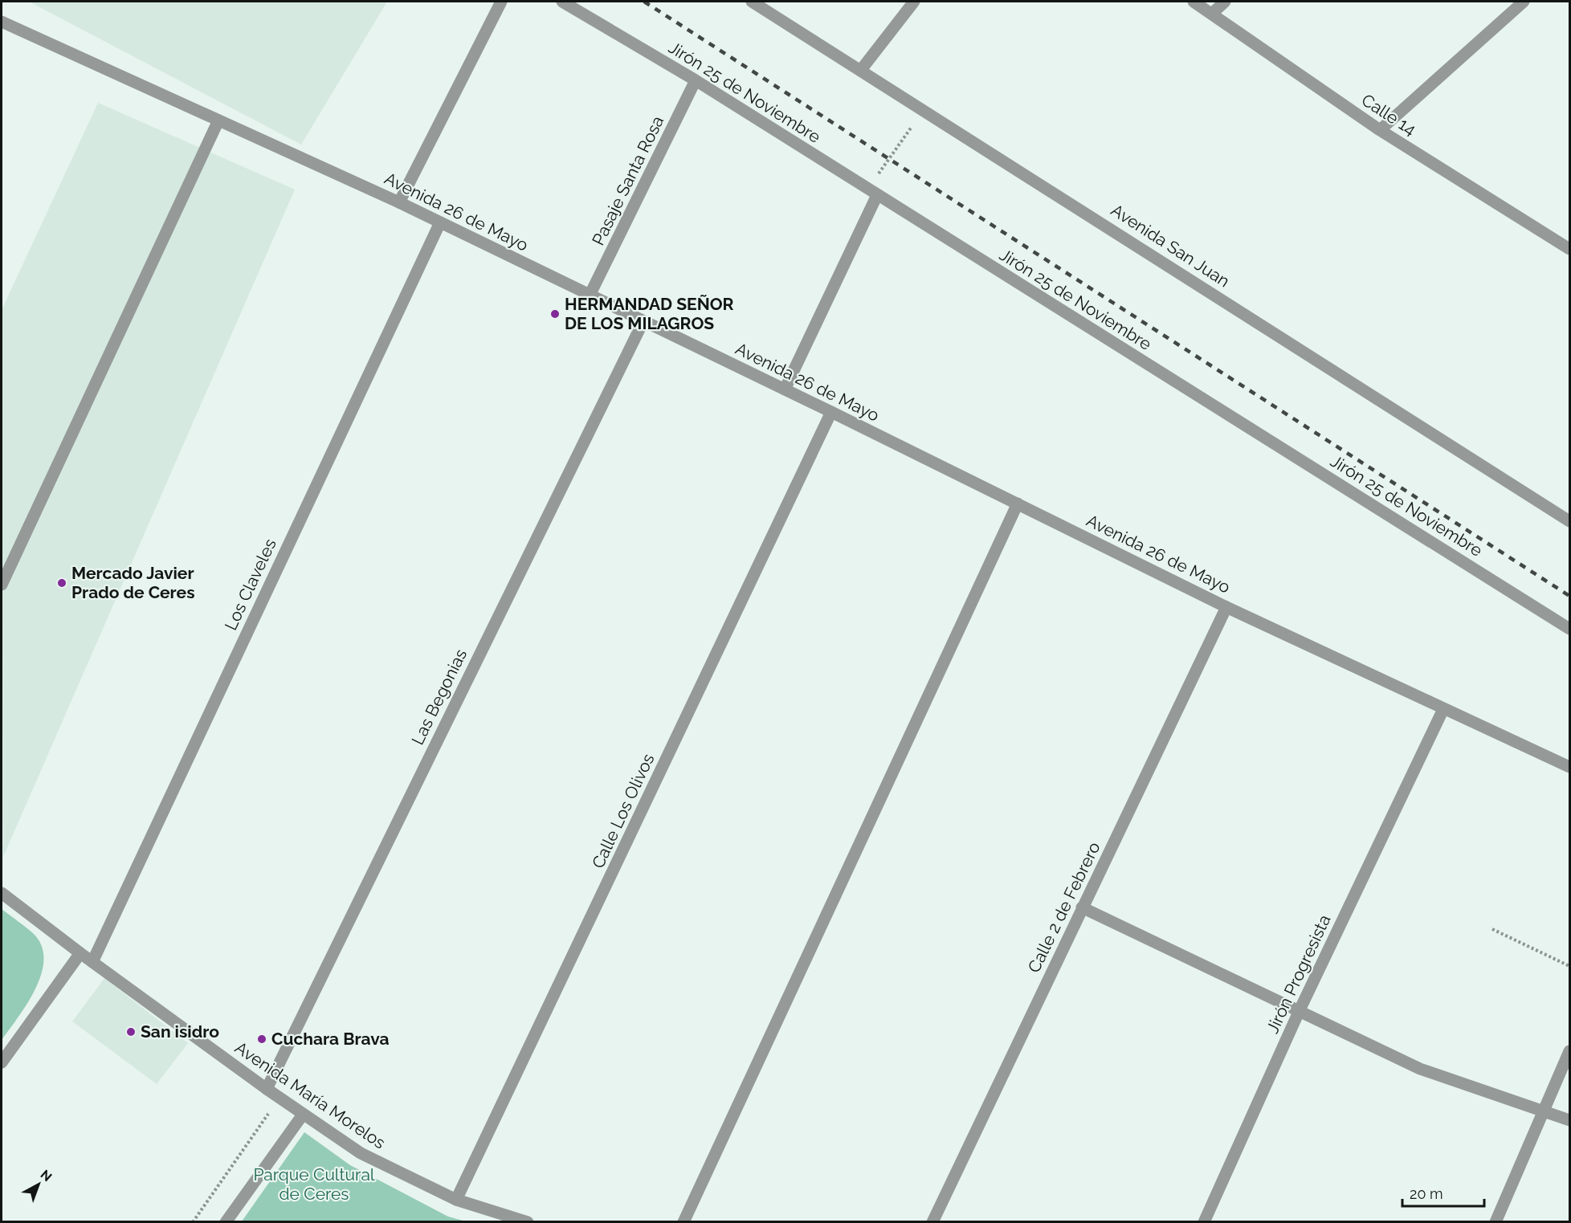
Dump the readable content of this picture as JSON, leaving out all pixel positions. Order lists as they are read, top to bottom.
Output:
{
  "streets": {
    "street": [
      "Jirón 25 de Noviembre",
      "Calle 14",
      "Pasaje Santa Rosa",
      "Avenida 26 de Mayo",
      "Avenida San Juan",
      "Los Claveles",
      "Las Begonias",
      "Calle Los Olivos",
      "Calle 2 de Febrero",
      "Jirón Progresista",
      "Avenida María Morelos"
    ]
  },
  "crossings": [
    ["Jirón 25 de Noviembre", "Pasaje Santa Rosa"],
    ["Pasaje Santa Rosa", "Avenida 26 de Mayo"],
    ["Avenida 26 de Mayo", "Los Claveles"],
    ["Avenida 26 de Mayo", "Las Begonias"],
    ["Avenida 26 de Mayo", "Calle Los Olivos"],
    ["Avenida 26 de Mayo", "Calle 2 de Febrero"],
    ["Avenida 26 de Mayo", "Jirón Progresista"],
    ["Los Claveles", "Avenida María Morelos"],
    ["Las Begonias", "Avenida María Morelos"],
    ["Calle Los Olivos", "Avenida María Morelos"]
  ],
  "parks": ["Parque Cultural de Ceres"],
  "places": [
    "HERMANDAD SEÑOR DE LOS MILAGROS",
    "Mercado Javier Prado de Ceres",
    "San isidro",
    "Cuchara Brava"
  ],
  "scale_bar": "20 m",
  "north": "top right"
}
